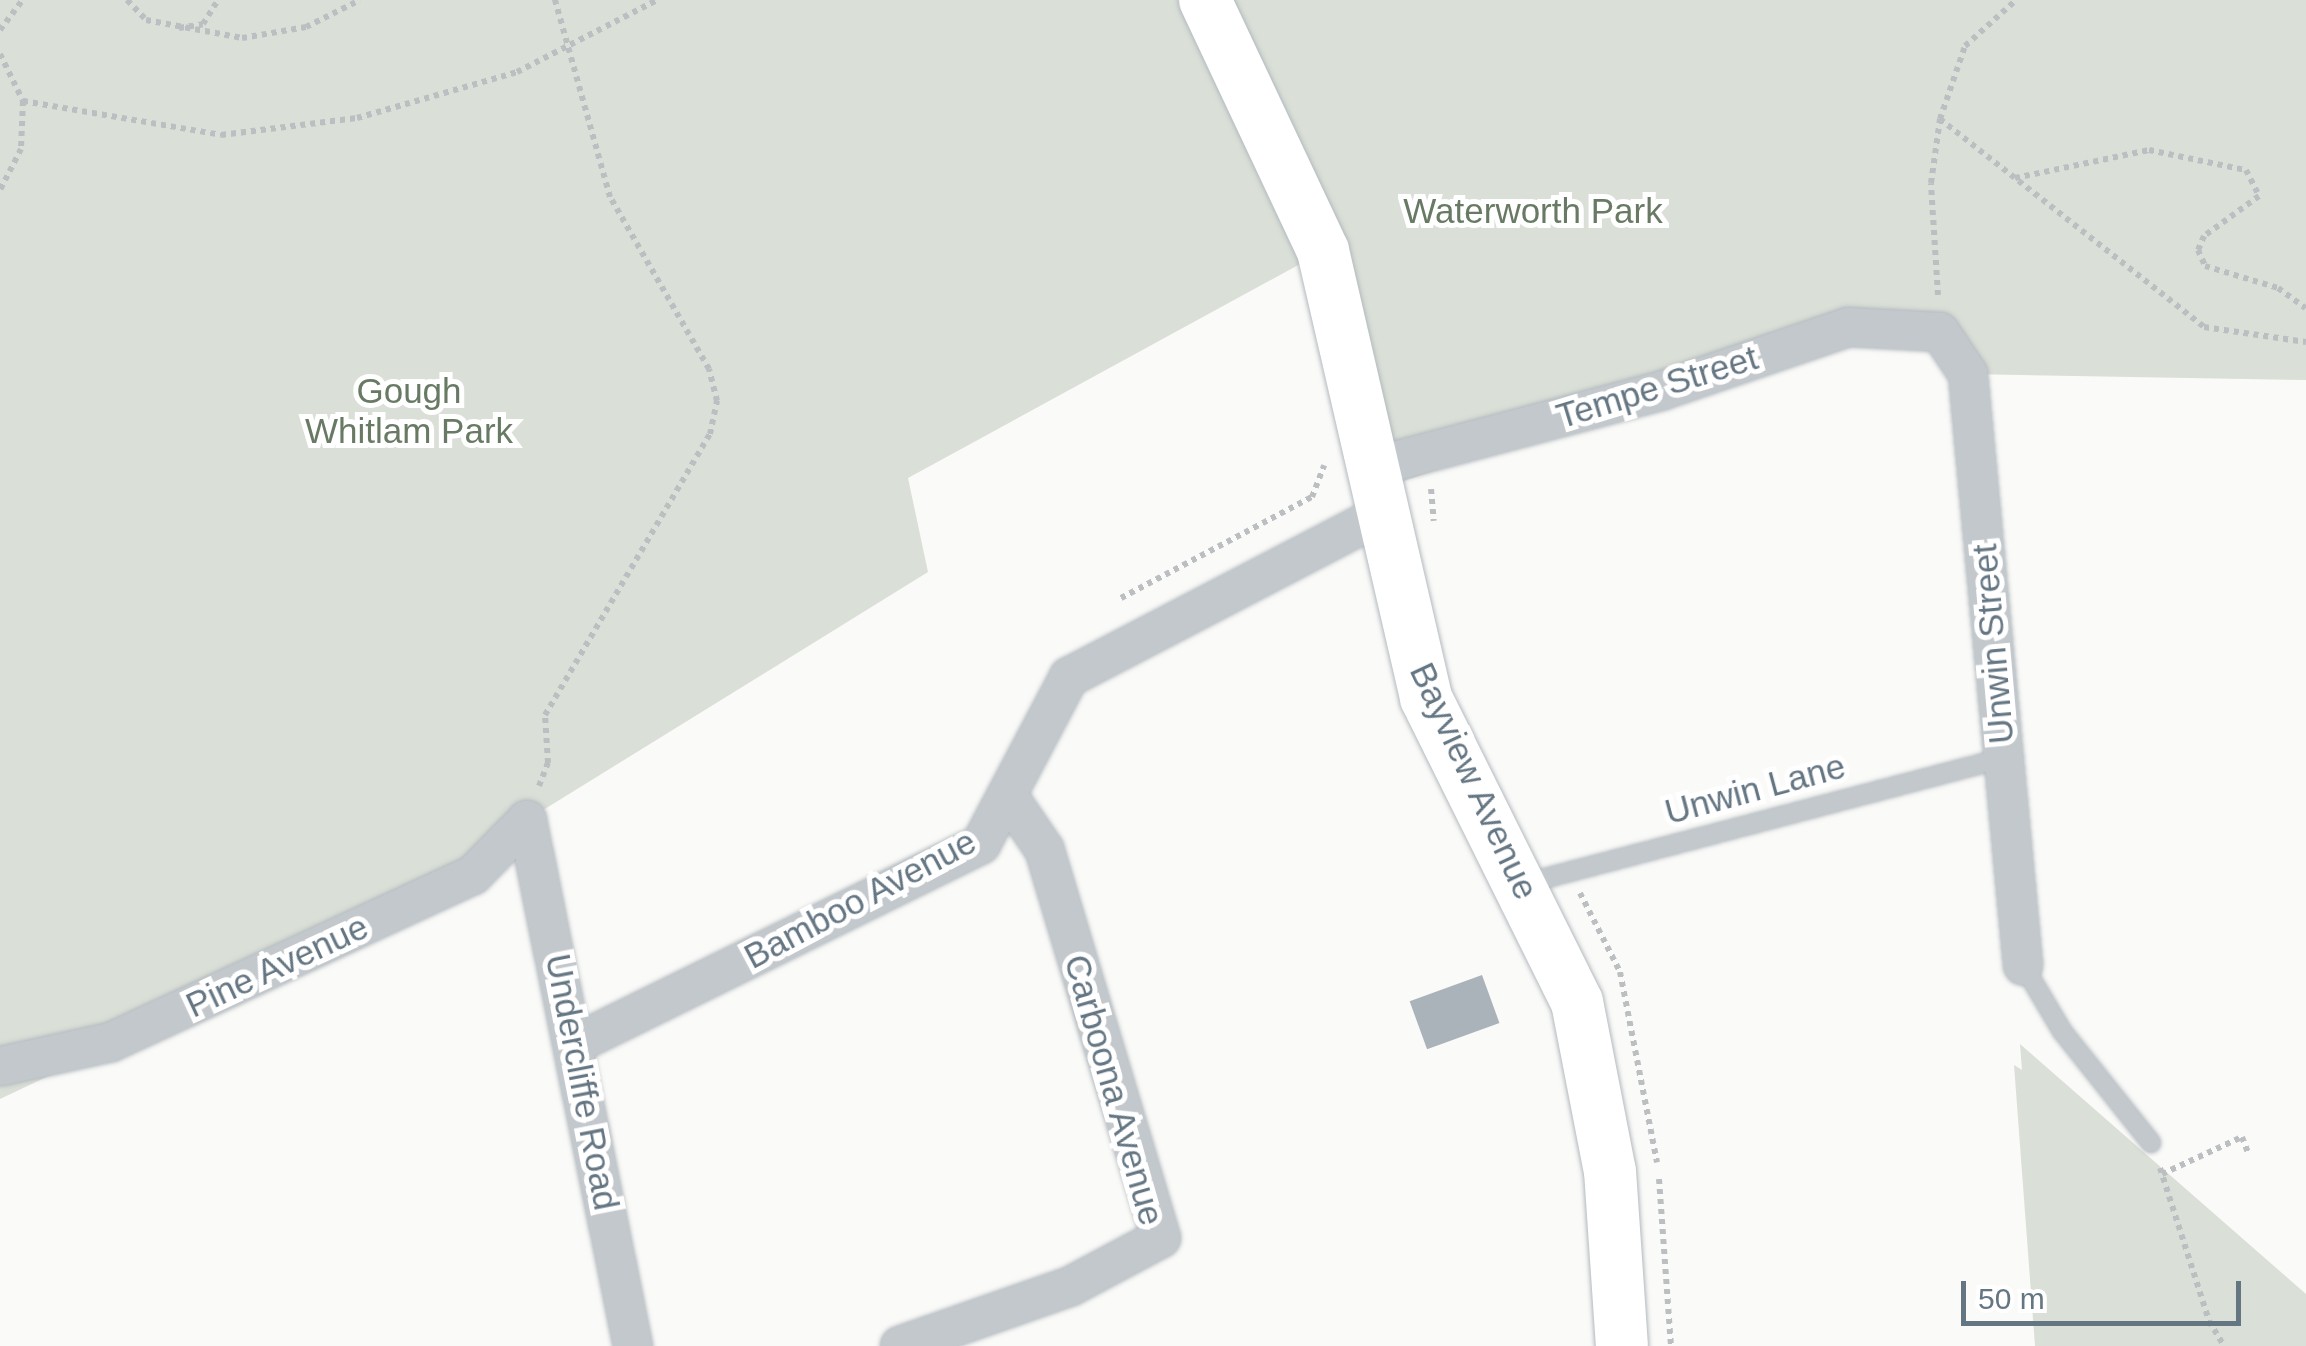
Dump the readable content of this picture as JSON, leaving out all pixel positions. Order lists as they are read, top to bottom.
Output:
{
  "streets": {
    "main road": ["Bayview Avenue"],
    "street": [
      "Tempe Street",
      "Unwin Street",
      "Bamboo Avenue",
      "Pine Avenue",
      "Undercliffe Road",
      "Carboona Avenue"
    ],
    "lane": ["Unwin Lane"]
  },
  "crossings": [
    ["Tempe Street", "Unwin Street"],
    ["Tempe Street", "Bayview Avenue"],
    ["Tempe Street", "Bamboo Avenue"],
    ["Unwin Street", "Unwin Lane"],
    ["Bayview Avenue", "Unwin Lane"],
    ["Bayview Avenue", "Bamboo Avenue"],
    ["Bamboo Avenue", "Undercliffe Road"],
    ["Bamboo Avenue", "Carboona Avenue"],
    ["Pine Avenue", "Undercliffe Road"]
  ],
  "parks": ["Waterworth Park", "Gough Whitlam Park"],
  "scale_bar": "50 m"
}
